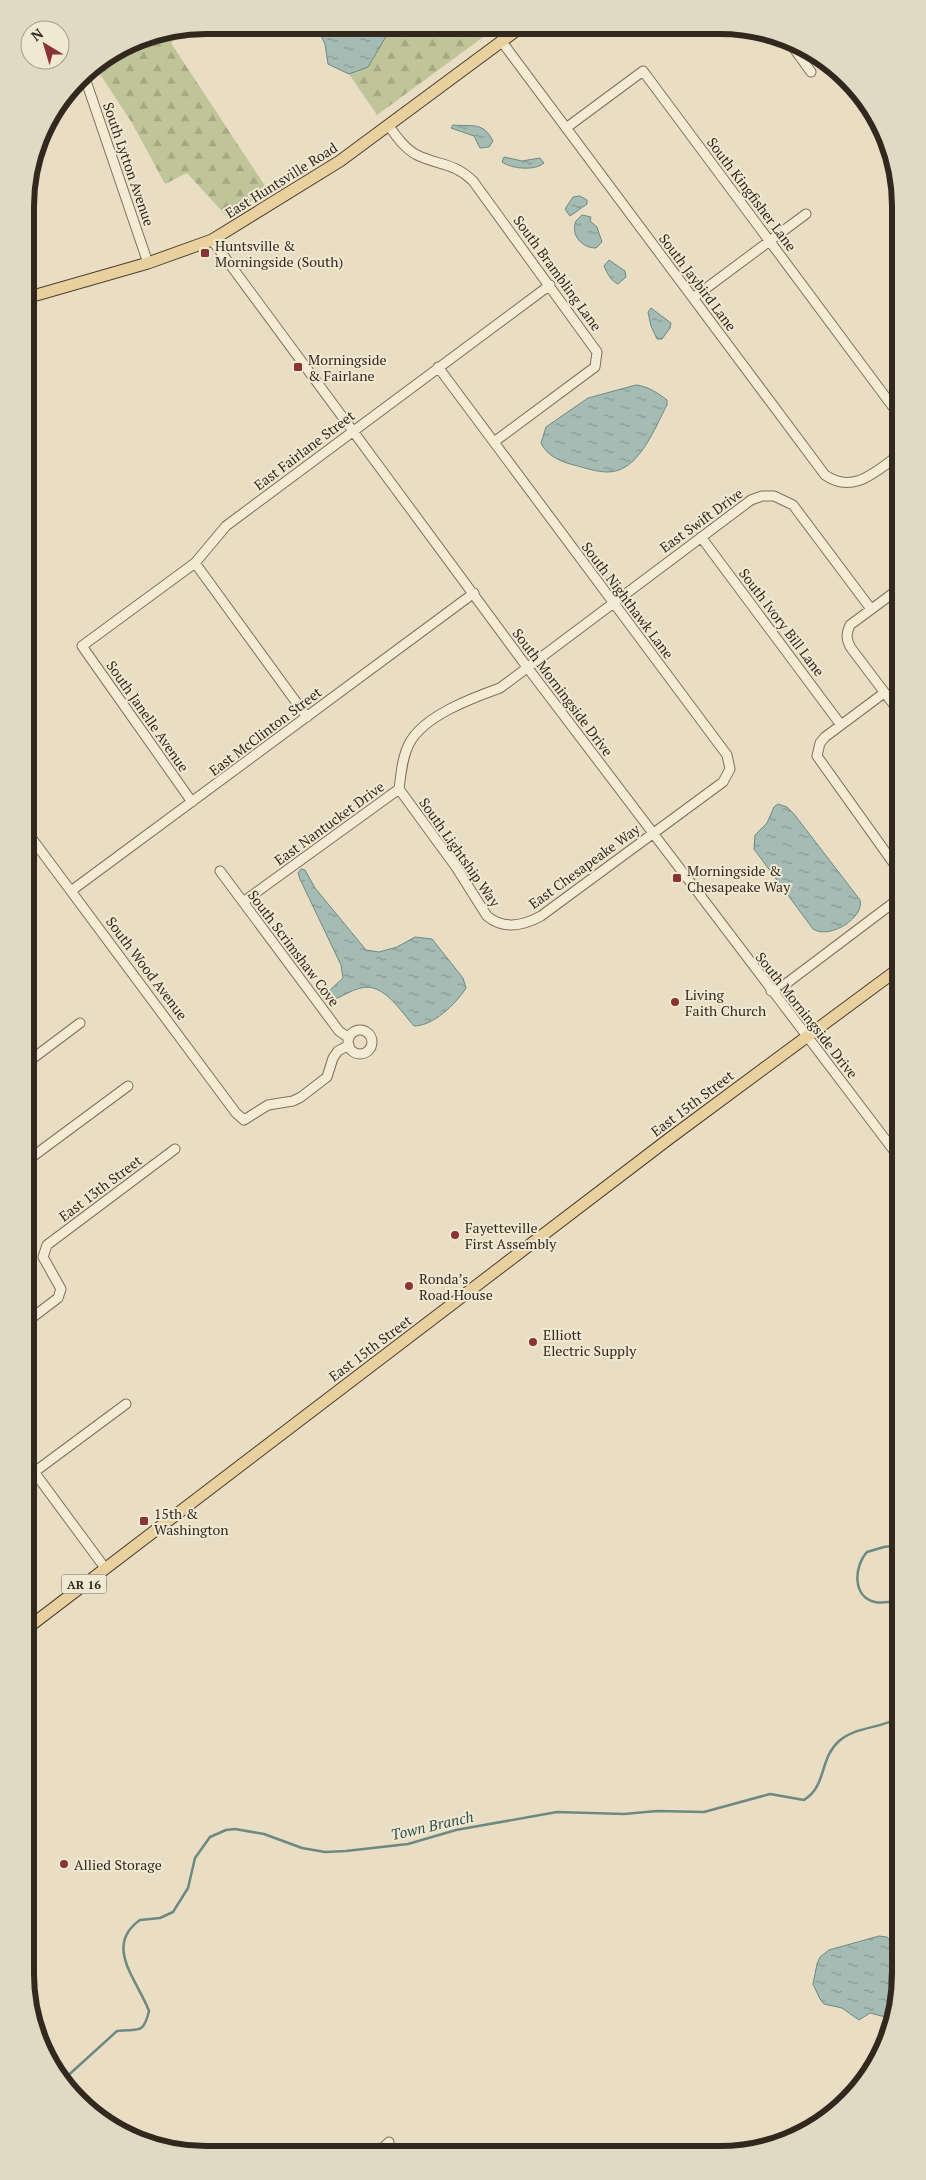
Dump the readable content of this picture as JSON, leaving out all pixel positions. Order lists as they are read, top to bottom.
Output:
{
  "streets": {
    "main road": ["East Huntsville Road", "East 15th Street", "AR 16"],
    "street": [
      "South Lytton Avenue",
      "South Kingfisher Lane",
      "South Brambling Lane",
      "South Jaybird Lane",
      "East Fairlane Street",
      "East Swift Drive",
      "South Nighthawk Lane",
      "South Ivory Bill Lane",
      "South Morningside Drive",
      "South Janelle Avenue",
      "East McClinton Street",
      "East Nantucket Drive",
      "South Lightship Way",
      "East Chesapeake Way",
      "South Scrimshaw Cove",
      "South Wood Avenue",
      "East 13th Street"
    ]
  },
  "crossings": [
    ["South Lytton Avenue", "East Huntsville Road"],
    ["East Huntsville Road", "South Brambling Lane"],
    ["East Huntsville Road", "South Jaybird Lane"],
    ["East Huntsville Road", "South Morningside Drive"],
    ["South Kingfisher Lane", "South Jaybird Lane"],
    ["South Brambling Lane", "East Fairlane Street"],
    ["South Brambling Lane", "South Nighthawk Lane"],
    ["East Fairlane Street", "South Nighthawk Lane"],
    ["East Fairlane Street", "South Morningside Drive"],
    ["East Fairlane Street", "South Janelle Avenue"],
    ["East Swift Drive", "South Nighthawk Lane"],
    ["East Swift Drive", "South Ivory Bill Lane"],
    ["East Swift Drive", "South Morningside Drive"],
    ["East Swift Drive", "East Nantucket Drive"],
    ["South Nighthawk Lane", "South Morningside Drive"],
    ["South Nighthawk Lane", "East Chesapeake Way"],
    ["South Morningside Drive", "East McClinton Street"],
    ["South Morningside Drive", "East Nantucket Drive"],
    ["South Morningside Drive", "East Chesapeake Way"],
    ["South Morningside Drive", "East 15th Street"],
    ["South Janelle Avenue", "East McClinton Street"],
    ["East McClinton Street", "South Wood Avenue"],
    ["East Nantucket Drive", "South Lightship Way"],
    ["East Nantucket Drive", "South Scrimshaw Cove"],
    ["South Lightship Way", "East Chesapeake Way"],
    ["South Scrimshaw Cove", "South Wood Avenue"]
  ],
  "water": ["Town Branch"],
  "places": {
    "transit": [
      "Huntsville & Morningside (South)",
      "Morningside & Fairlane",
      "Morningside & Chesapeake Way",
      "15th & Washington"
    ],
    "other": [
      "Living Faith Church",
      "Fayetteville First Assembly",
      "Ronda’s Road House",
      "Elliott Electric Supply",
      "Allied Storage"
    ]
  },
  "north": "top left"
}
